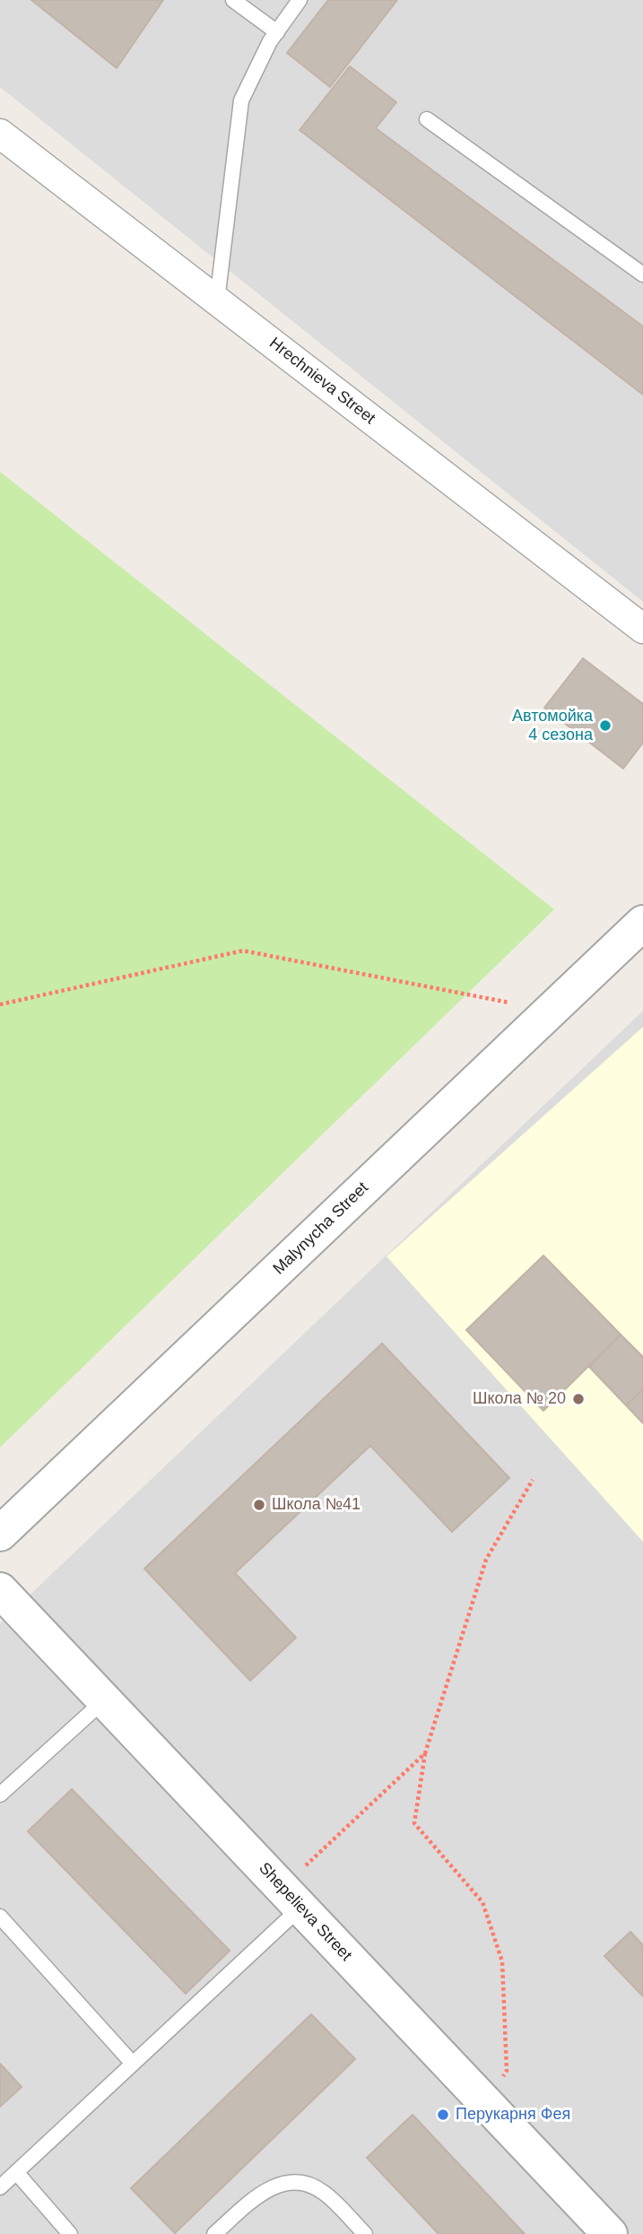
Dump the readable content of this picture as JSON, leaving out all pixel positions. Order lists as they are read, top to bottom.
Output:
{
  "streets": {
    "street": ["Hrechnieva Street", "Malynycha Street", "Shepelieva Street"]
  },
  "places": [
    "Автомойка 4 сезона",
    "Школа № 20",
    "Школа №41",
    "Перукарня Фея"
  ]
}
